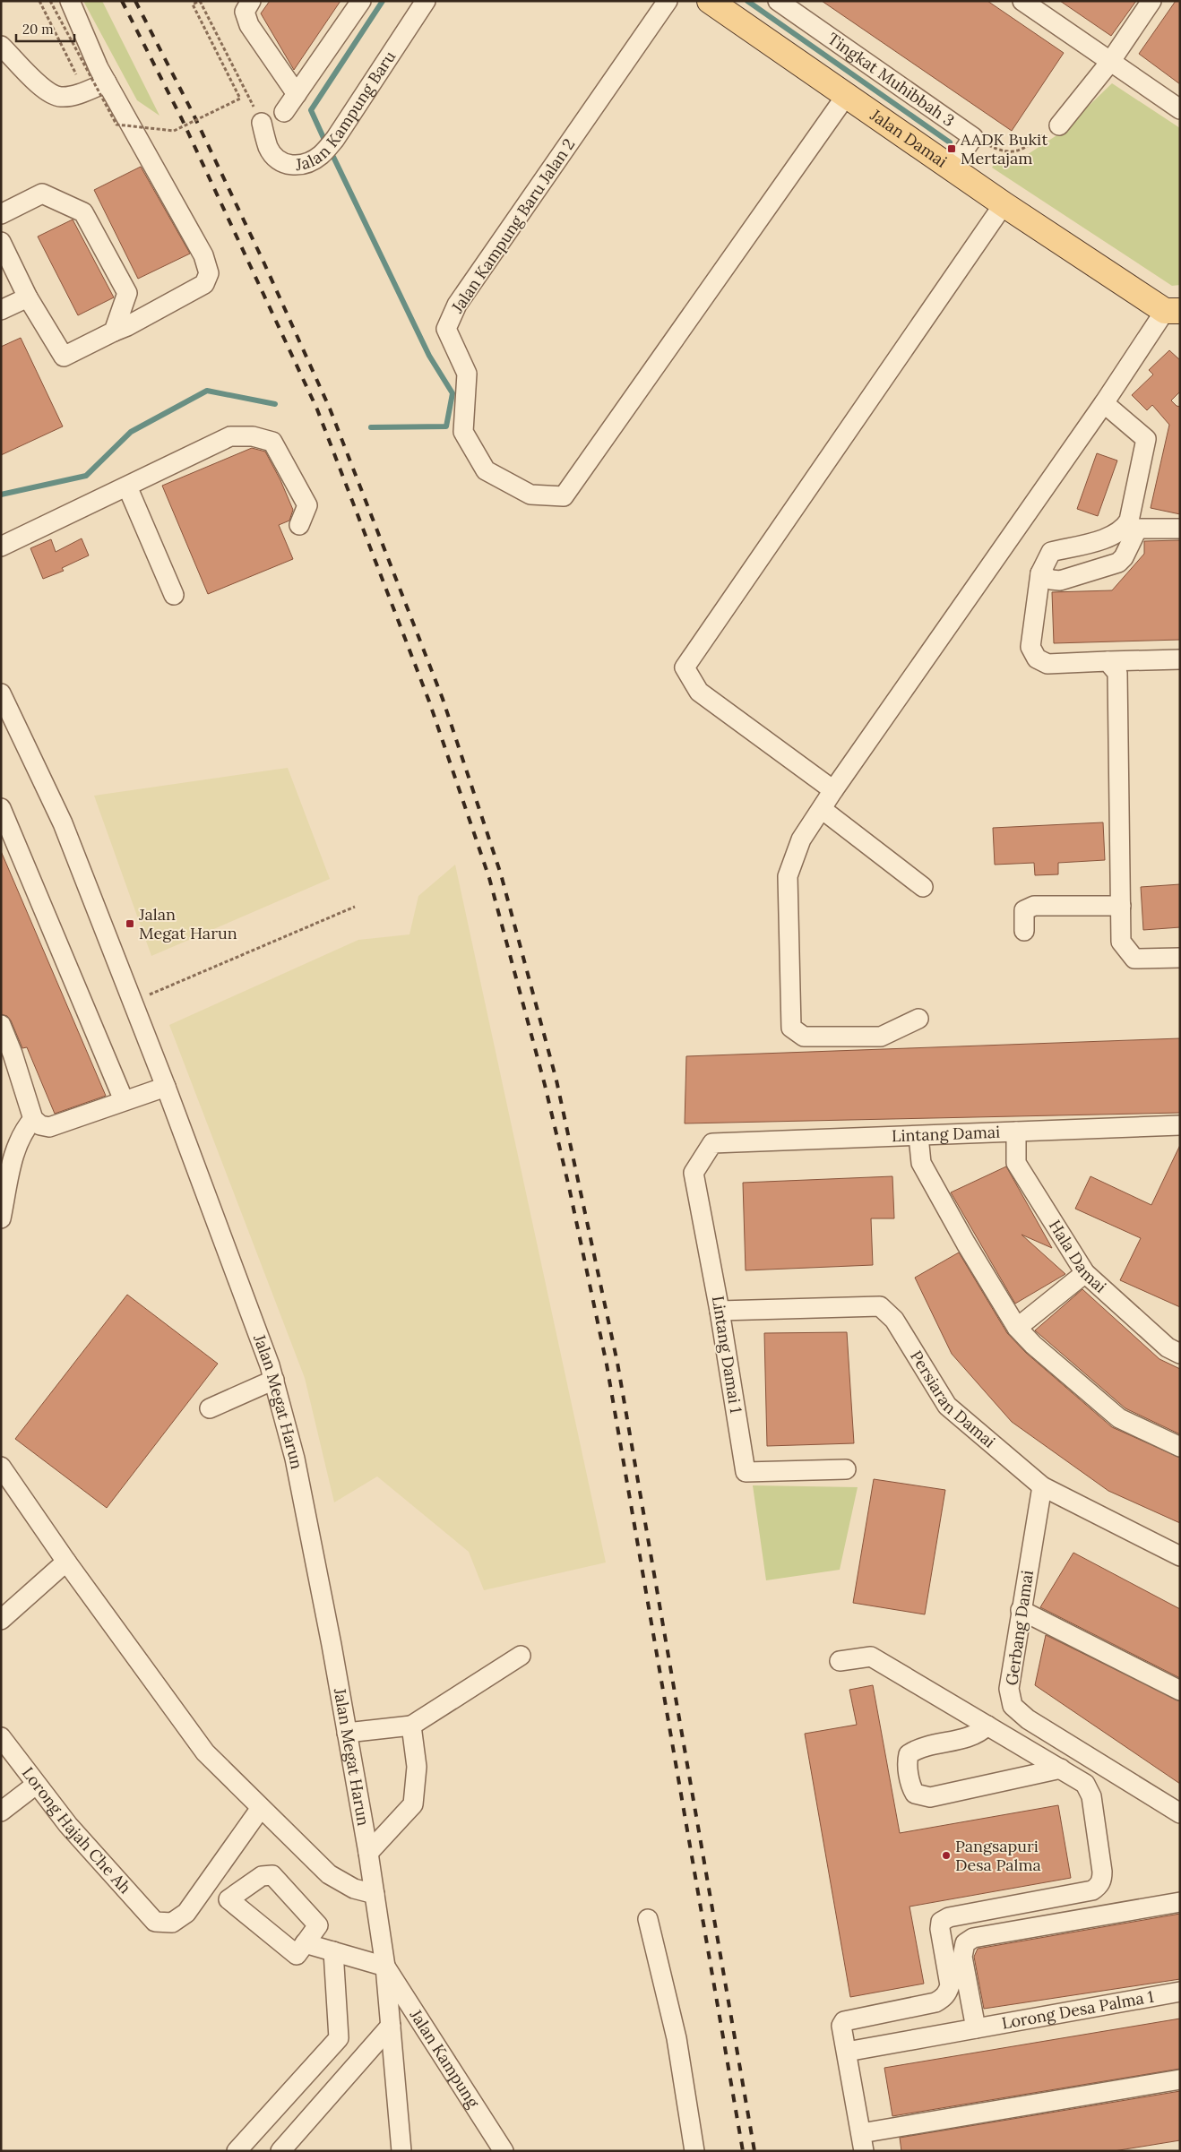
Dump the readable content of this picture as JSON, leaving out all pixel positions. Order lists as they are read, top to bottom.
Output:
{
  "streets": {
    "main road": ["Jalan Damai"],
    "street": [
      "Tingkat Muhibbah 3",
      "Jalan Kampung Baru",
      "Jalan Kampung Baru Jalan 2",
      "Lintang Damai",
      "Hala Damai",
      "Lintang Damai 1",
      "Persiaran Damai",
      "Jalan Megat Harun",
      "Gerbang Damai",
      "Lorong Hajah Che Ah",
      "Lorong Desa Palma 1",
      "Jalan Kampung"
    ]
  },
  "crossings": [
    ["Jalan Damai", "Jalan Kampung Baru Jalan 2"],
    ["Lintang Damai", "Hala Damai"],
    ["Lintang Damai", "Lintang Damai 1"],
    ["Lintang Damai 1", "Persiaran Damai"],
    ["Persiaran Damai", "Gerbang Damai"],
    ["Jalan Megat Harun", "Jalan Kampung"]
  ],
  "places": {
    "transit": ["AADK Bukit Mertajam", "Jalan Megat Harun"],
    "other": ["Pangsapuri Desa Palma"]
  },
  "scale_bar": "20 m"
}
